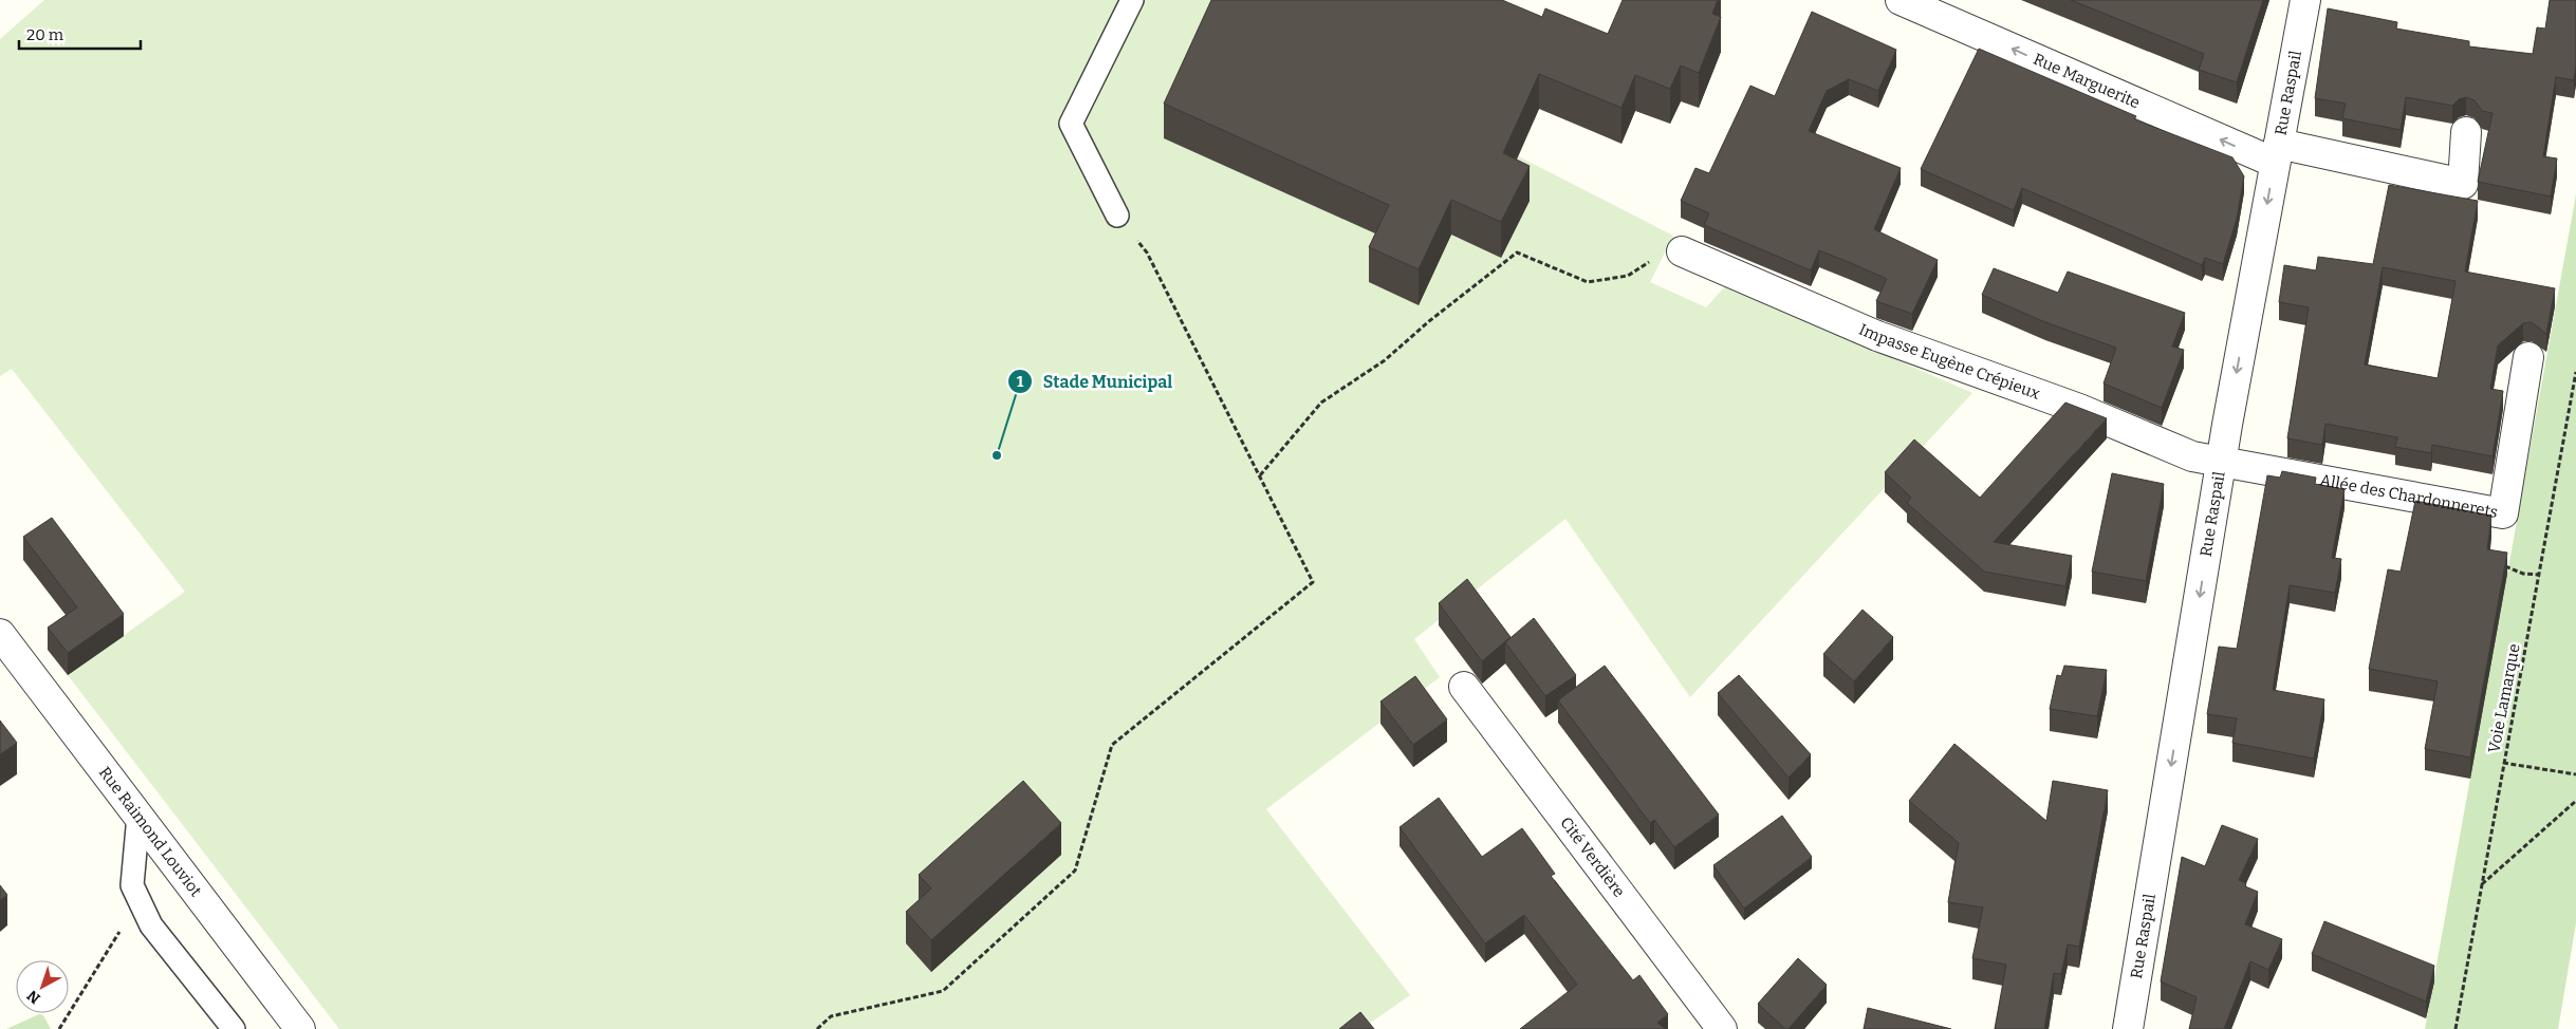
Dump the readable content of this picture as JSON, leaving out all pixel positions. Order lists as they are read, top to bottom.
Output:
{
  "streets": {
    "street": [
      "Rue Marguerite",
      "Rue Raspail",
      "Impasse Eugène Crépieux",
      "Allée des Chardonnerets",
      "Rue Raimond Louviot",
      "Cité Verdière"
    ],
    "path": ["Voie Lamarque"]
  },
  "crossings": [
    ["Rue Marguerite", "Rue Raspail"],
    ["Rue Raspail", "Impasse Eugène Crépieux"],
    ["Rue Raspail", "Allée des Chardonnerets"],
    ["Impasse Eugène Crépieux", "Allée des Chardonnerets"]
  ],
  "one_way": ["Rue Marguerite", "Rue Raspail"],
  "places": ["Stade Municipal"],
  "scale_bar": "20 m",
  "north": "bottom left"
}
